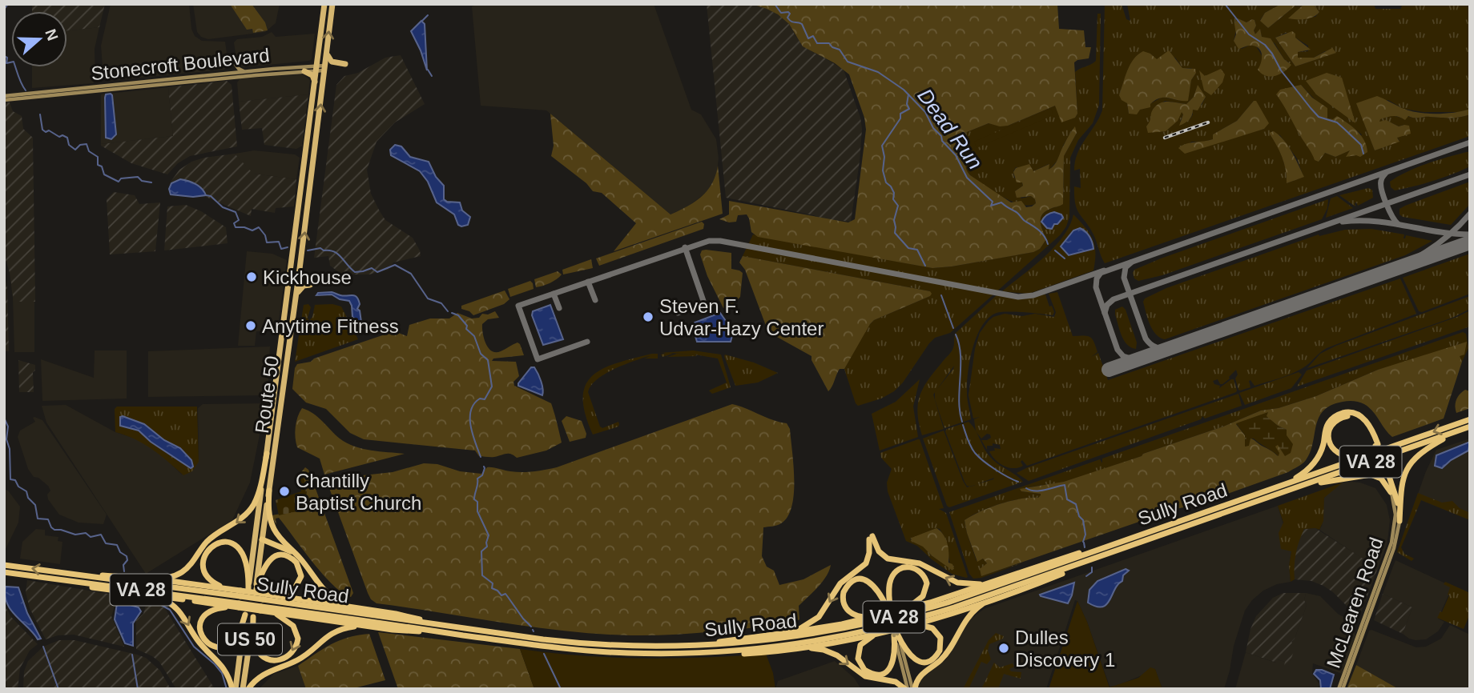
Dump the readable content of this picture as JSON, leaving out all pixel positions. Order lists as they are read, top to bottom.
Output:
{
  "streets": {
    "highway": [
      "Route 50",
      "VA 28",
      "Sully Road",
      "US 50"
    ],
    "main road": ["Stonecroft Boulevard", "McLearen Road"]
  },
  "crossings": [
    ["Stonecroft Boulevard", "Route 50"]
  ],
  "water": ["Dead Run"],
  "places": [
    "Kickhouse",
    "Steven F. Udvar-Hazy Center",
    "Anytime Fitness",
    "Chantilly Baptist Church",
    "Dulles Discovery 1"
  ],
  "north": "right"
}
